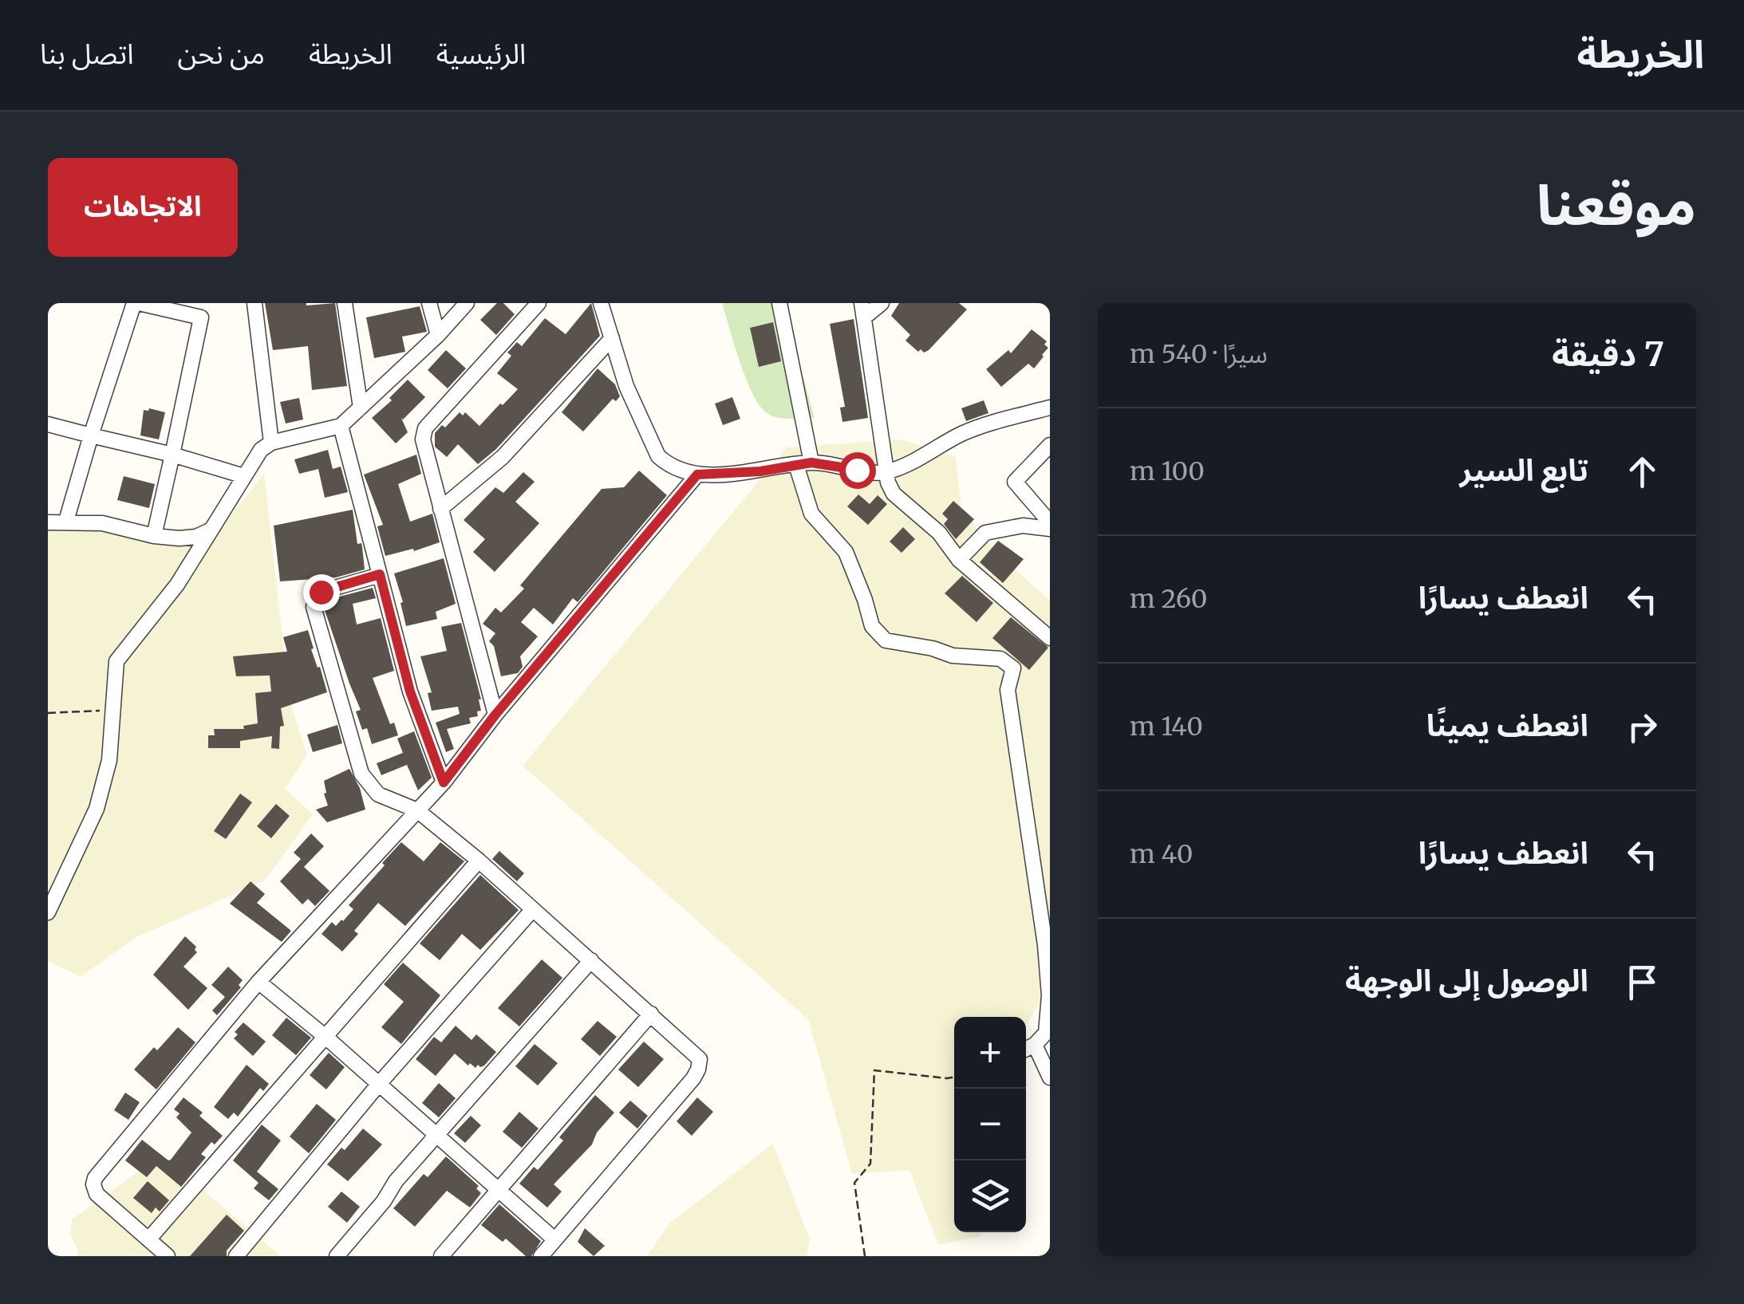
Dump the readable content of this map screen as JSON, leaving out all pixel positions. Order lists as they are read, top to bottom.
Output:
{
  "page": {
    "header": "الخريطة",
    "nav": [
      "الرئيسية",
      "الخريطة",
      "من نحن",
      "اتصل بنا"
    ],
    "title": "موقعنا",
    "buttons": "الاتجاهات",
    "heading": ["7 دقيقة", "سيرًا · 540 m"],
    "list": [
      ["تابع السير", "100 m"],
      ["انعطف يسارًا", "260 m"],
      ["انعطف يمينًا", "140 m"],
      ["انعطف يسارًا", "40 m"],
      "الوصول إلى الوجهة"
    ],
    "map_buttons": ["+", "−"]
  }
}
